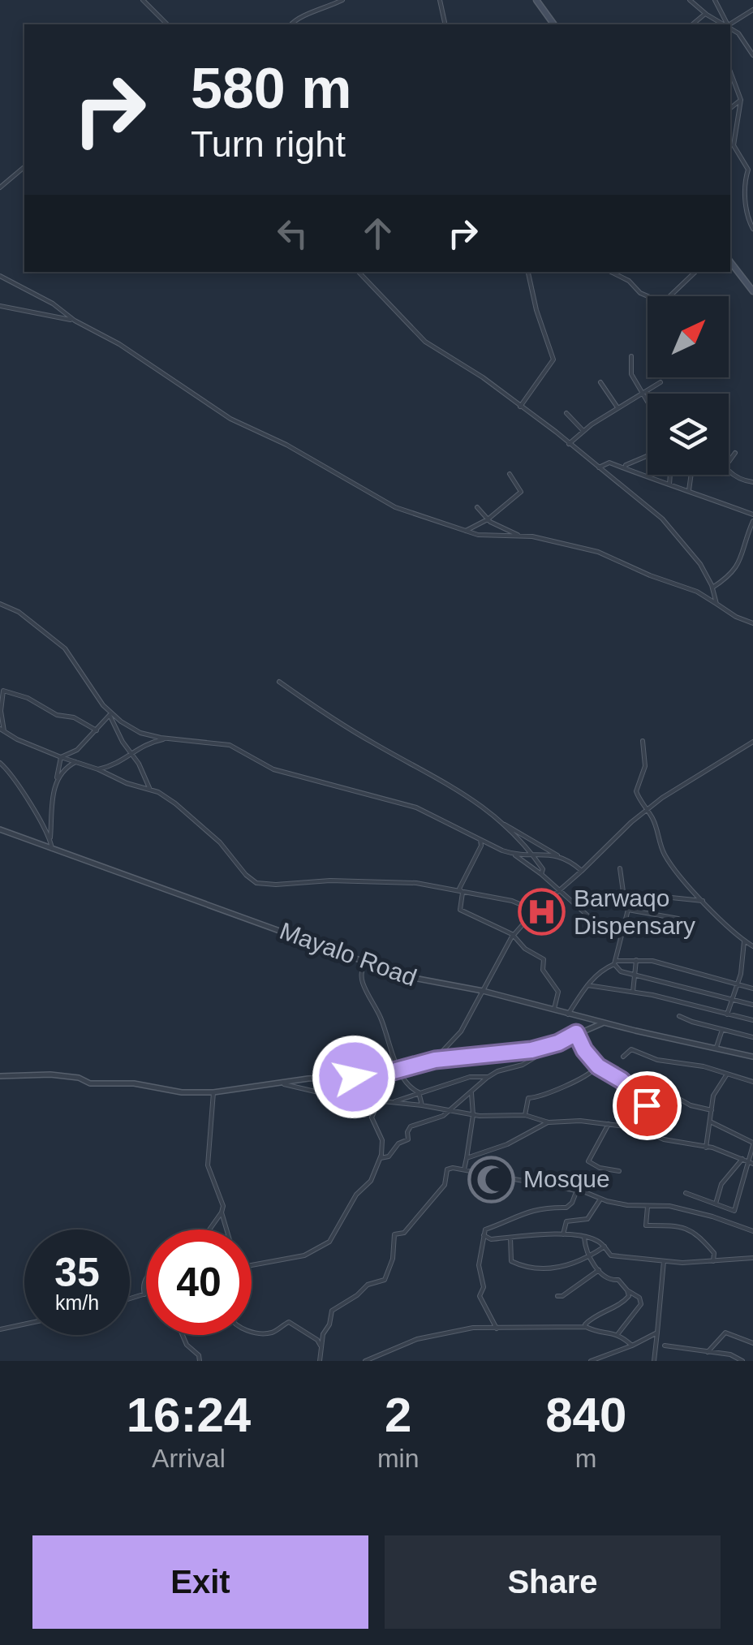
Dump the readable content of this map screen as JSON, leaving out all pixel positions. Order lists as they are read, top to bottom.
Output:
{
  "streets": {
    "street": ["Mayalo Road"]
  },
  "places": {
    "hospital": ["Barwaqo Dispensary"],
    "mosque": ["Mosque"]
  },
  "north": "top right",
  "page": {
    "turn": ["580 m", "Turn right"],
    "speed": "35 km/h",
    "limit": "40",
    "eta": [
      "16:24",
      "Arrival",
      "2",
      "min",
      "840",
      "m"
    ],
    "buttons": ["Exit", "Share"]
  }
}
